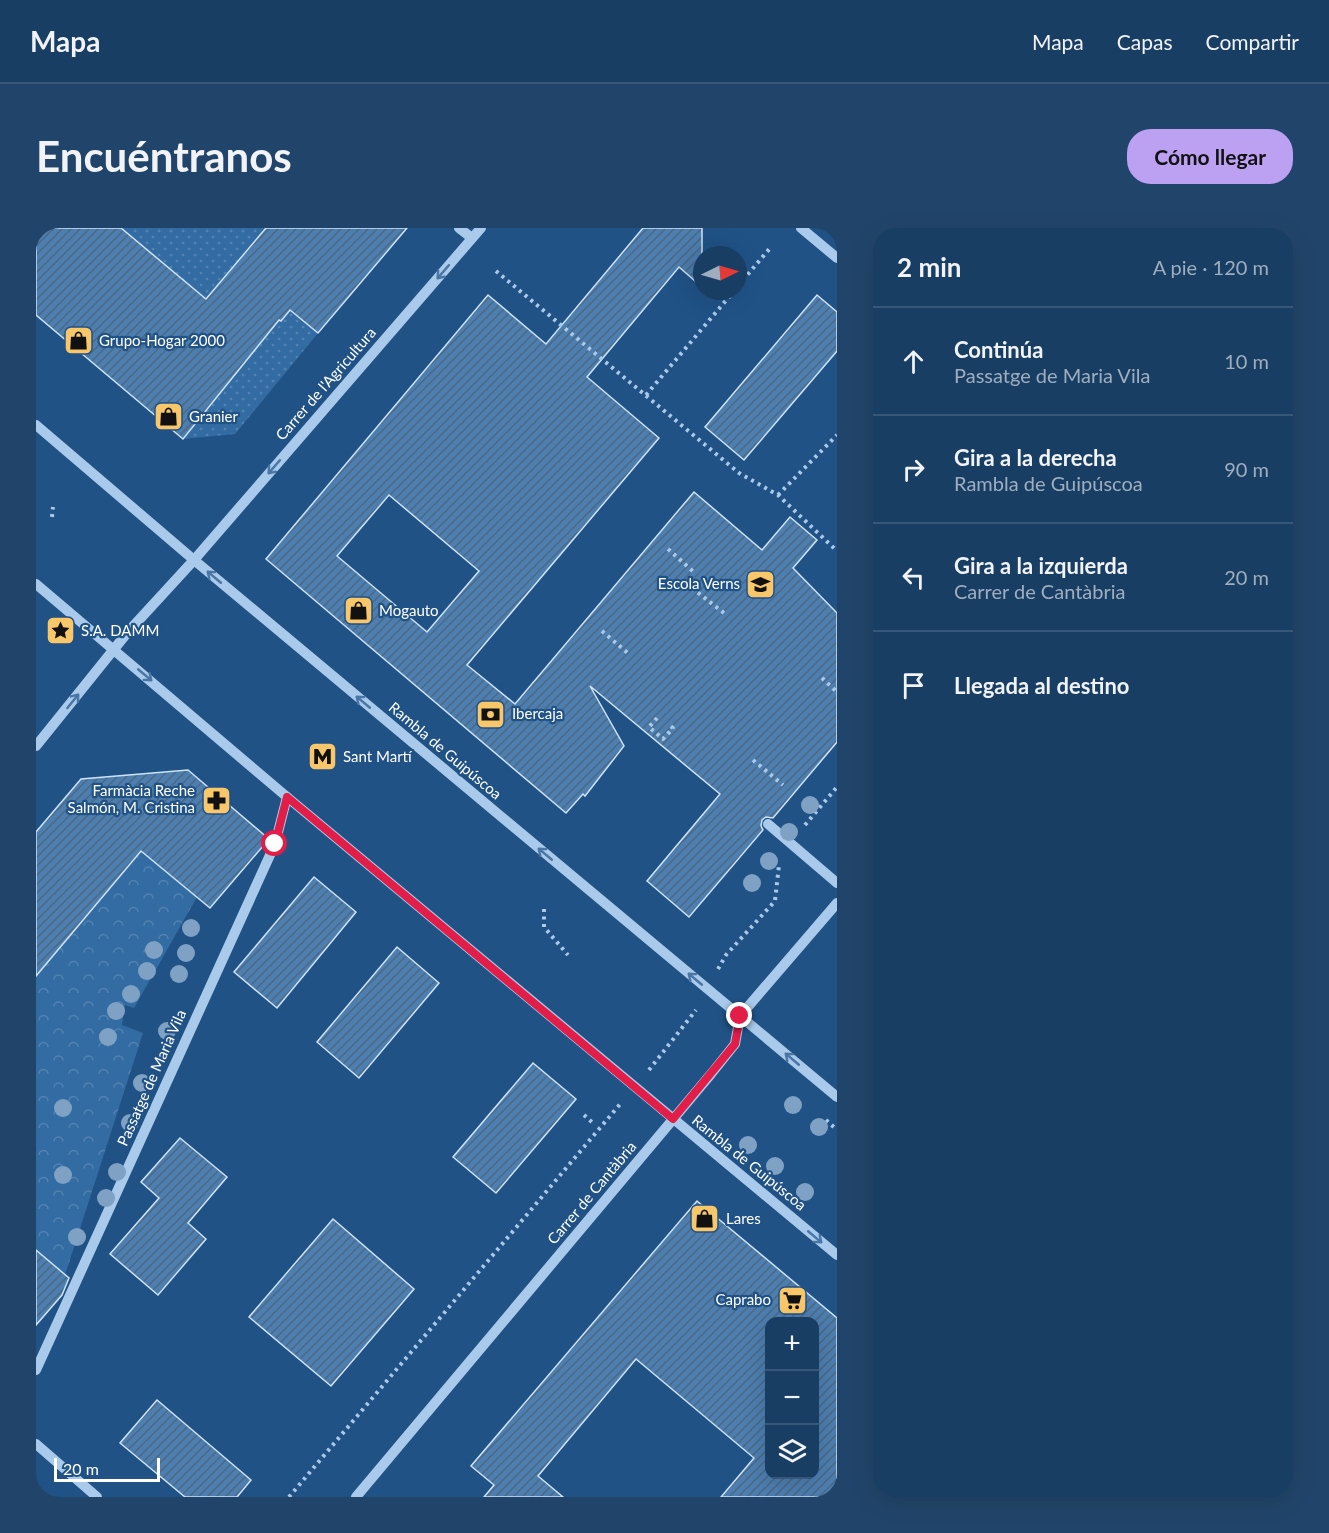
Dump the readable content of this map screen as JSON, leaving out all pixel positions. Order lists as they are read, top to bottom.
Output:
{
  "streets": {
    "street": [
      "Carrer de l'Agricultura",
      "Rambla de Guipúscoa",
      "Passatge de Maria Vila",
      "Carrer de Cantàbria"
    ]
  },
  "crossings": [
    ["Carrer de l'Agricultura", "Rambla de Guipúscoa"],
    ["Rambla de Guipúscoa", "Passatge de Maria Vila"],
    ["Rambla de Guipúscoa", "Carrer de Cantàbria"]
  ],
  "one_way": ["Carrer de l'Agricultura"],
  "places": {
    "shop": [
      "Grupo-Hogar 2000",
      "Granier",
      "Mogauto",
      "Lares"
    ],
    "school or university": ["Escola Verns"],
    "place": ["S.A. DAMM"],
    "bank": ["Ibercaja"],
    "metro station": ["Sant Martí"],
    "pharmacy": ["Farmàcia Reche Salmón, M. Cristina"],
    "supermarket": ["Caprabo"]
  },
  "scale_bar": "20 m",
  "north": "right",
  "page": {
    "header": "Mapa",
    "nav": ["Mapa", "Capas", "Compartir"],
    "buttons": "Cómo llegar",
    "title": "Encuéntranos",
    "heading": ["2 min", "A pie · 120 m"],
    "list": [
      ["Continúa", "Passatge de Maria Vila", "10 m"],
      ["Gira a la derecha", "Rambla de Guipúscoa", "90 m"],
      ["Gira a la izquierda", "Carrer de Cantàbria", "20 m"],
      "Llegada al destino"
    ],
    "map_buttons": ["+", "−"],
    "scale": "20 m"
  }
}
